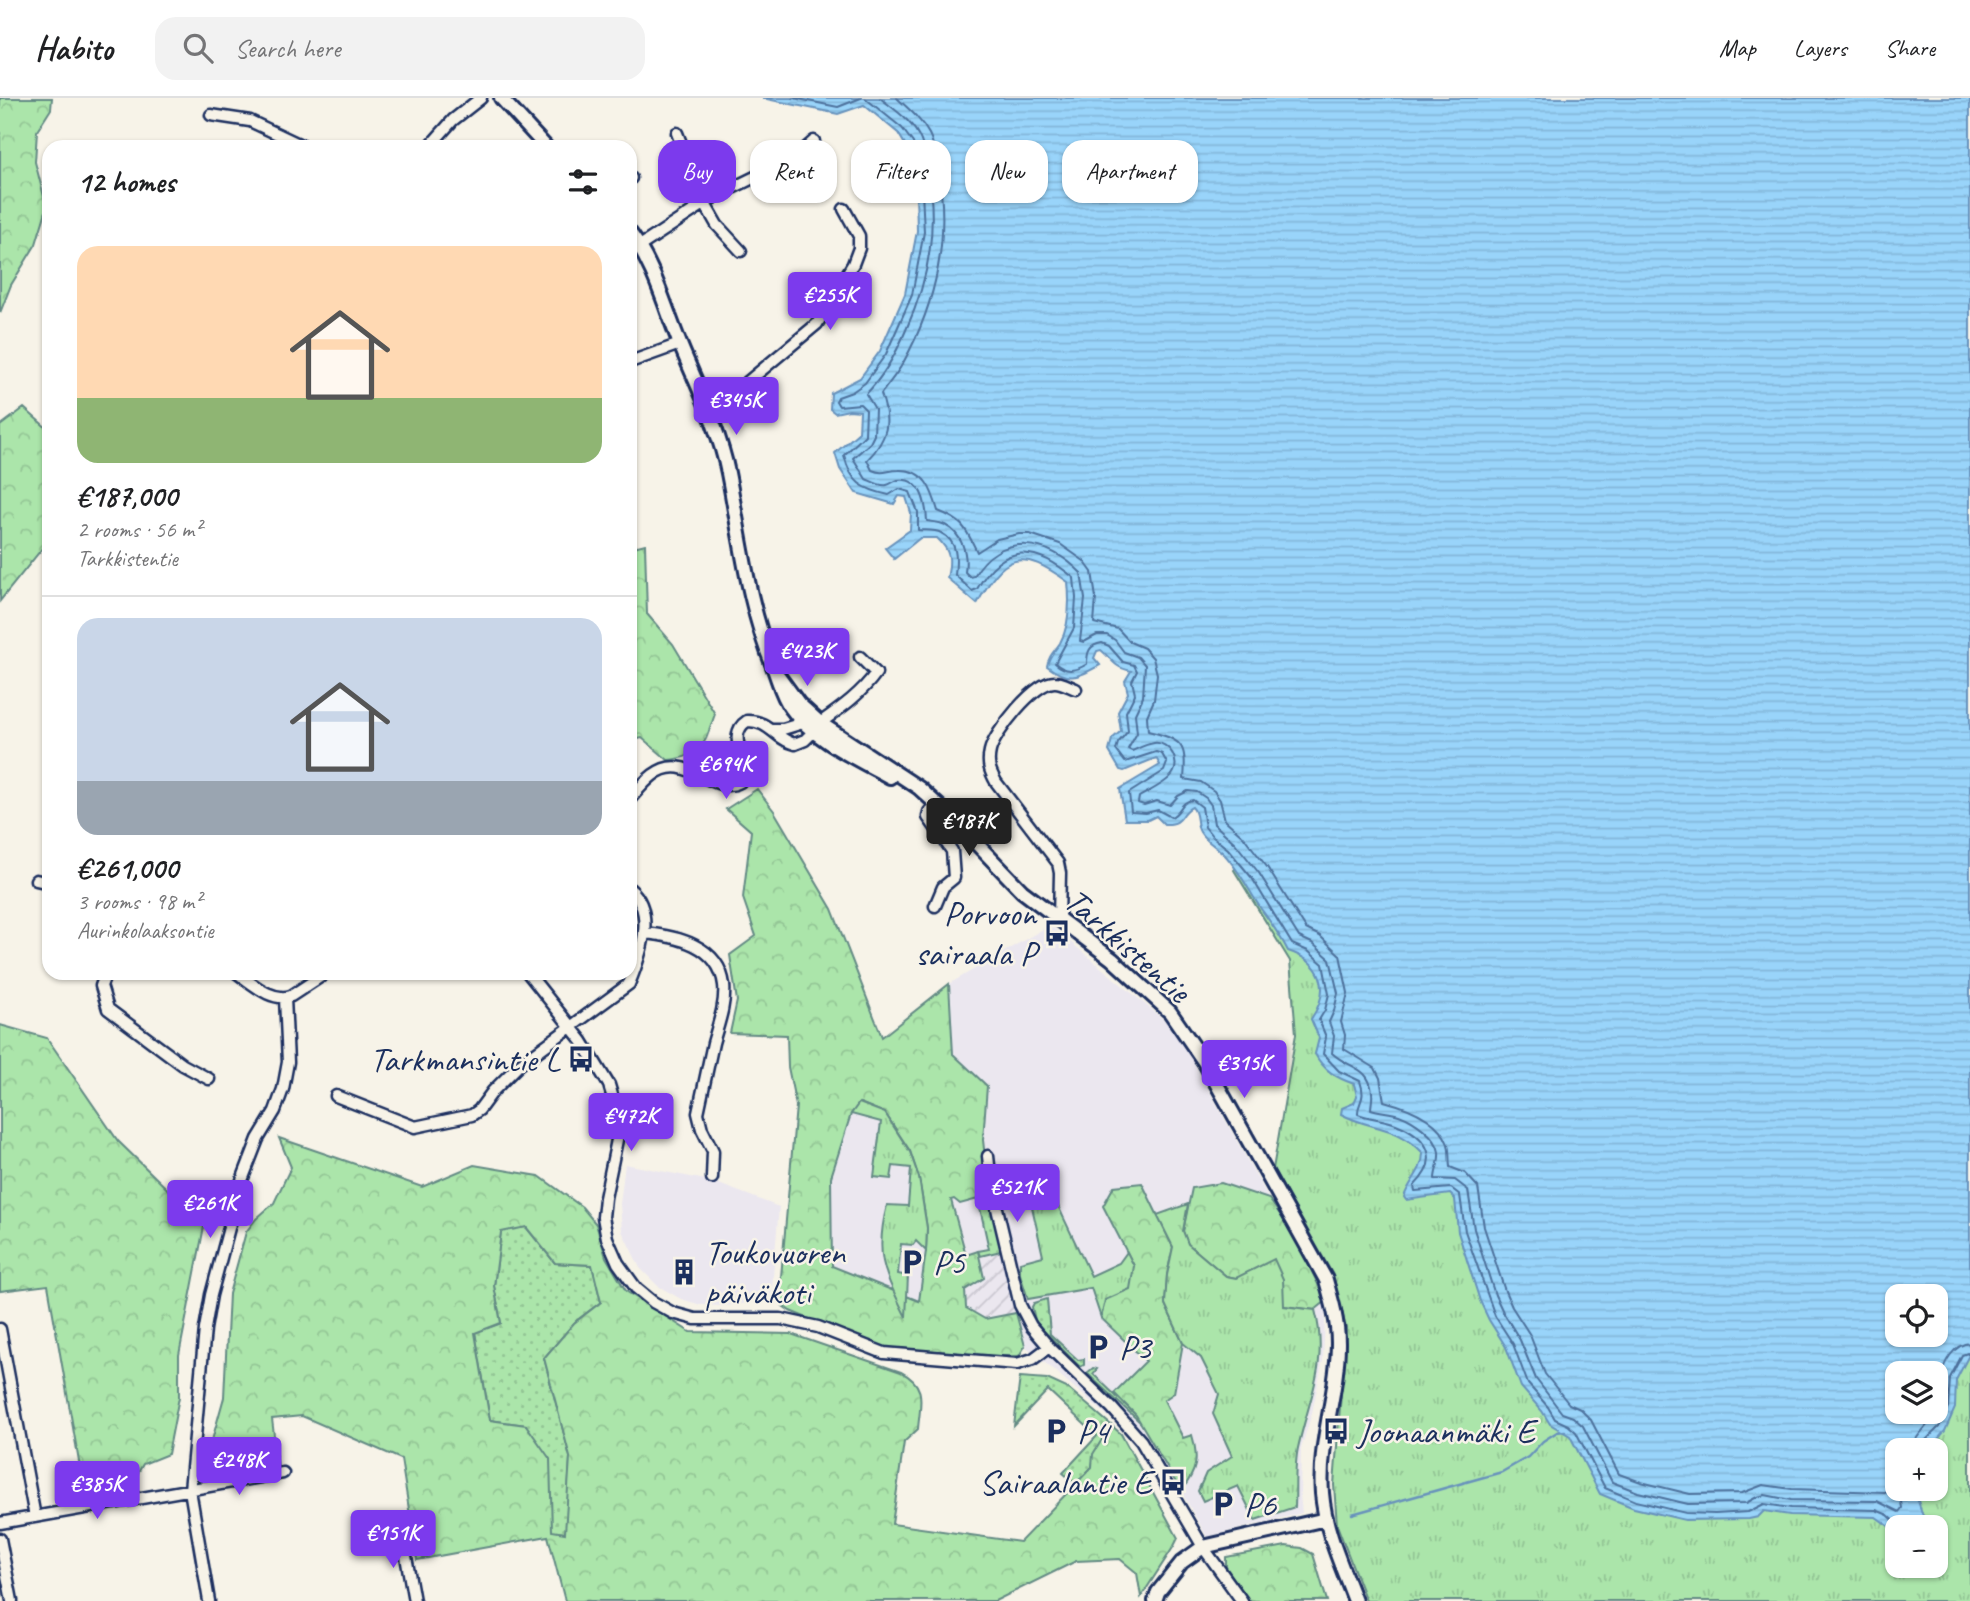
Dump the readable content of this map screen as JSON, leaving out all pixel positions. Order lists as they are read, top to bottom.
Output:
{
  "streets": {
    "street": ["Tarkkistentie"]
  },
  "places": {
    "bus stop": [
      "Porvoon sairaala P",
      "Tarkmansintie L",
      "Joonaanmäki E",
      "Sairaalantie E"
    ],
    "parking": [
      "P5",
      "P3",
      "P4",
      "P6"
    ],
    "building": ["Toukovuoren päiväkoti"]
  },
  "page": {
    "header": "Habito",
    "search": "Search here",
    "nav": ["Map", "Layers", "Share"],
    "chip": [
      "Buy",
      "Rent",
      "Filters",
      "New",
      "Apartment"
    ],
    "heading": "12 homes",
    "list": [
      {
        "name": "€187,000",
        "note": "2 rooms · 56 m² · Tarkkistentie"
      },
      {
        "name": "€261,000",
        "note": "3 rooms · 98 m² · Aurinkolaaksontie"
      }
    ],
    "price": [
      "€255K",
      "€345K",
      "€423K",
      "€694K",
      "€187K",
      "€315K",
      "€472K",
      "€521K",
      "€261K",
      "€248K",
      "€385K",
      "€151K"
    ],
    "map_buttons": ["+", "−"]
  }
}
